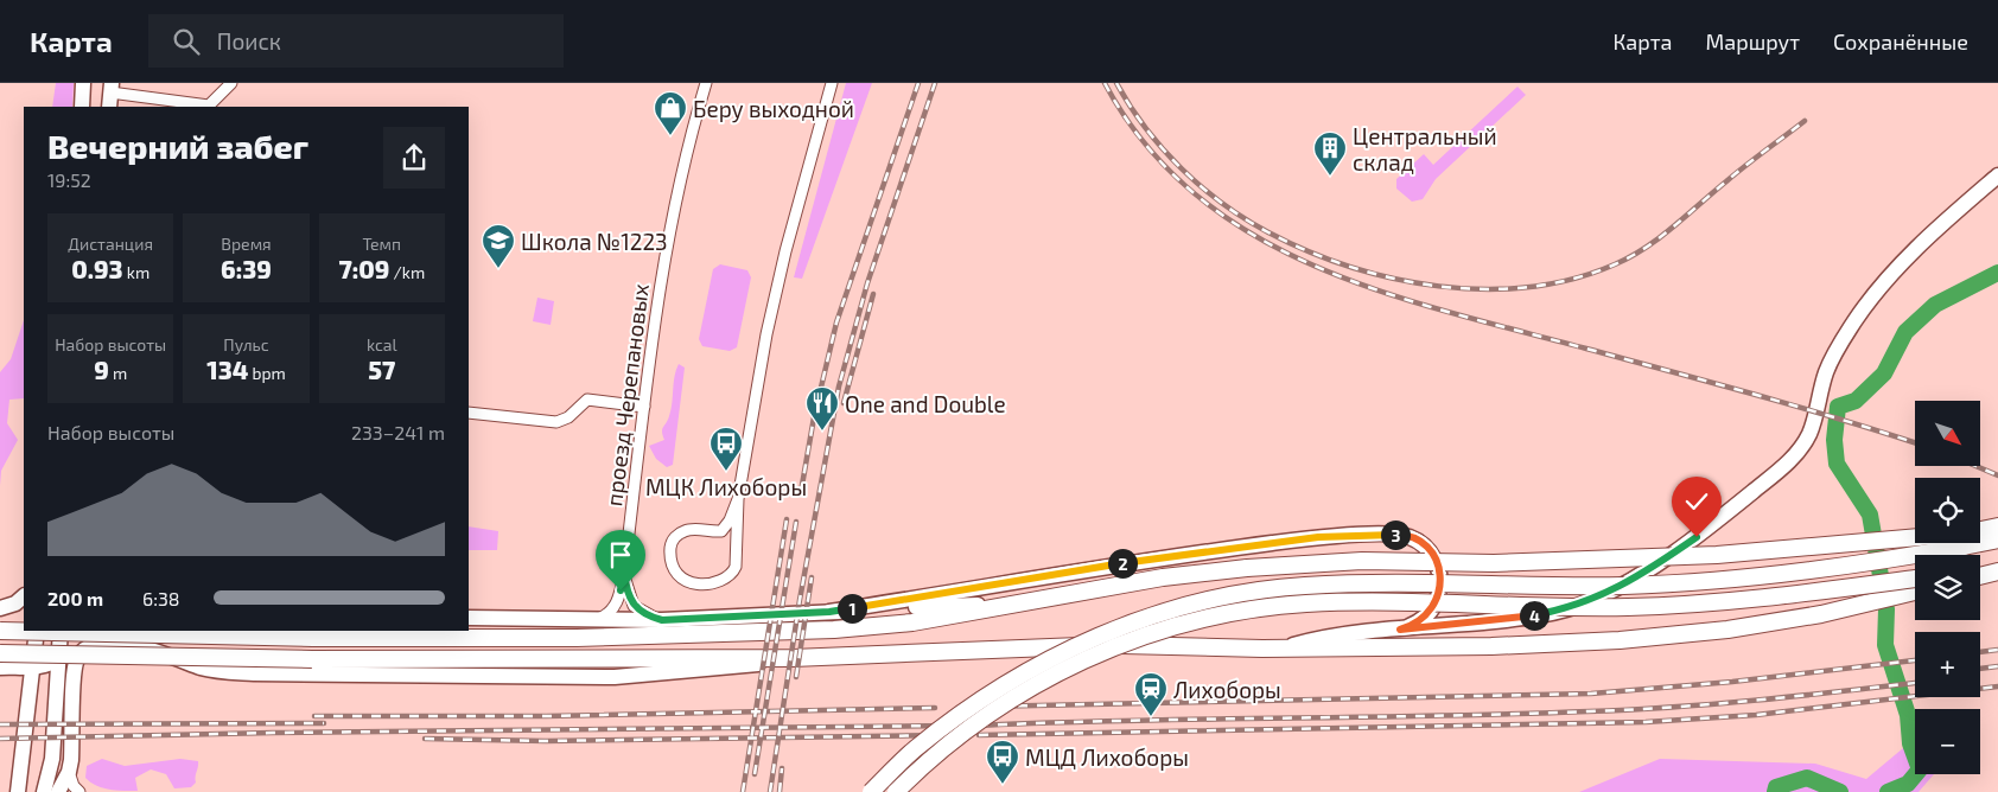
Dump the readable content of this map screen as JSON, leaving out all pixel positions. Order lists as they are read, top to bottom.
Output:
{
  "streets": {
    "street": ["проезд Черепановых"]
  },
  "places": {
    "shop": ["Беру выходной"],
    "building": ["Центральный склад"],
    "school or university": ["Школа №1223"],
    "restaurant": ["One and Double"],
    "bus stop": ["МЦК Лихоборы", "МЦД Лихоборы"],
    "station": ["Лихоборы"]
  },
  "north": "bottom right",
  "page": {
    "header": "Карта",
    "search": "Поиск",
    "nav": ["Карта", "Маршрут", "Сохранённые"],
    "heading": ["Вечерний забег", "19:52"],
    "stats": [
      ["Дистанция", "0.93 km"],
      ["Время", "6:39"],
      ["Темп", "7:09 /km"],
      ["Набор высоты", "9 m"],
      ["Пульс", "134 bpm"],
      ["kcal", "57"]
    ],
    "map_buttons": ["+", "−"],
    "chart": ["Набор высоты", "233–241 m"],
    "pins": [
      "3",
      "2",
      "1",
      "4"
    ],
    "list": [
      {
        "name": "200 m",
        "note": "6:38"
      }
    ]
  }
}
